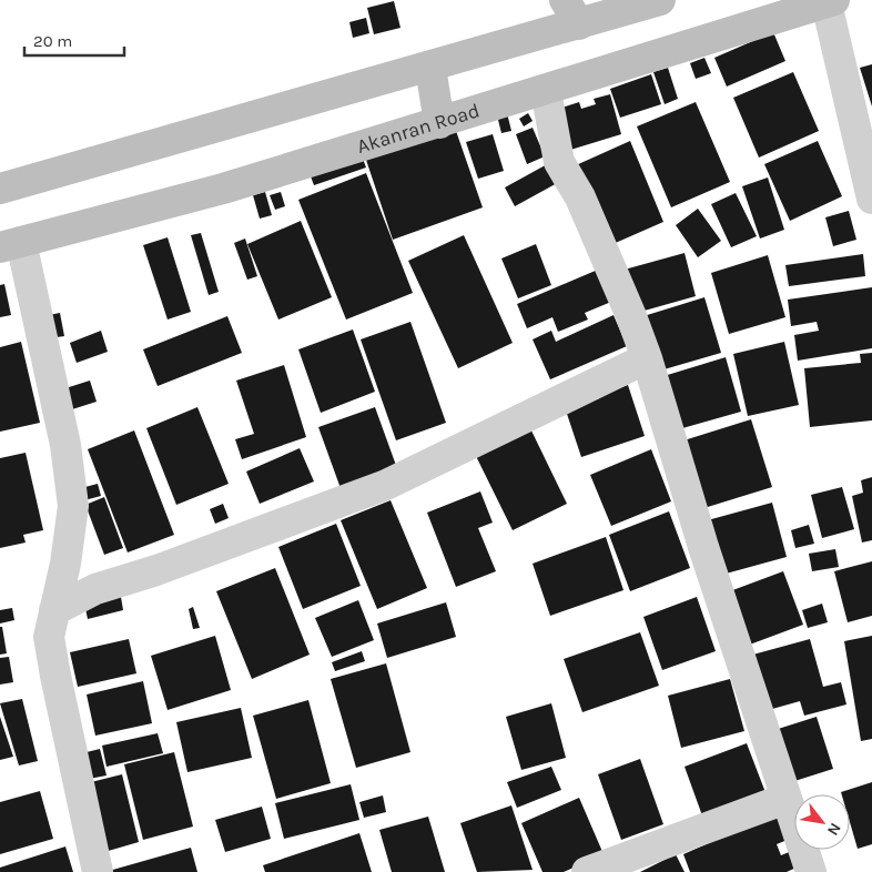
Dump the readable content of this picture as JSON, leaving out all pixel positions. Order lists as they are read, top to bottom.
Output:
{
  "streets": {
    "main road": ["Akanran Road"]
  },
  "scale_bar": "20 m",
  "north": "bottom right"
}
